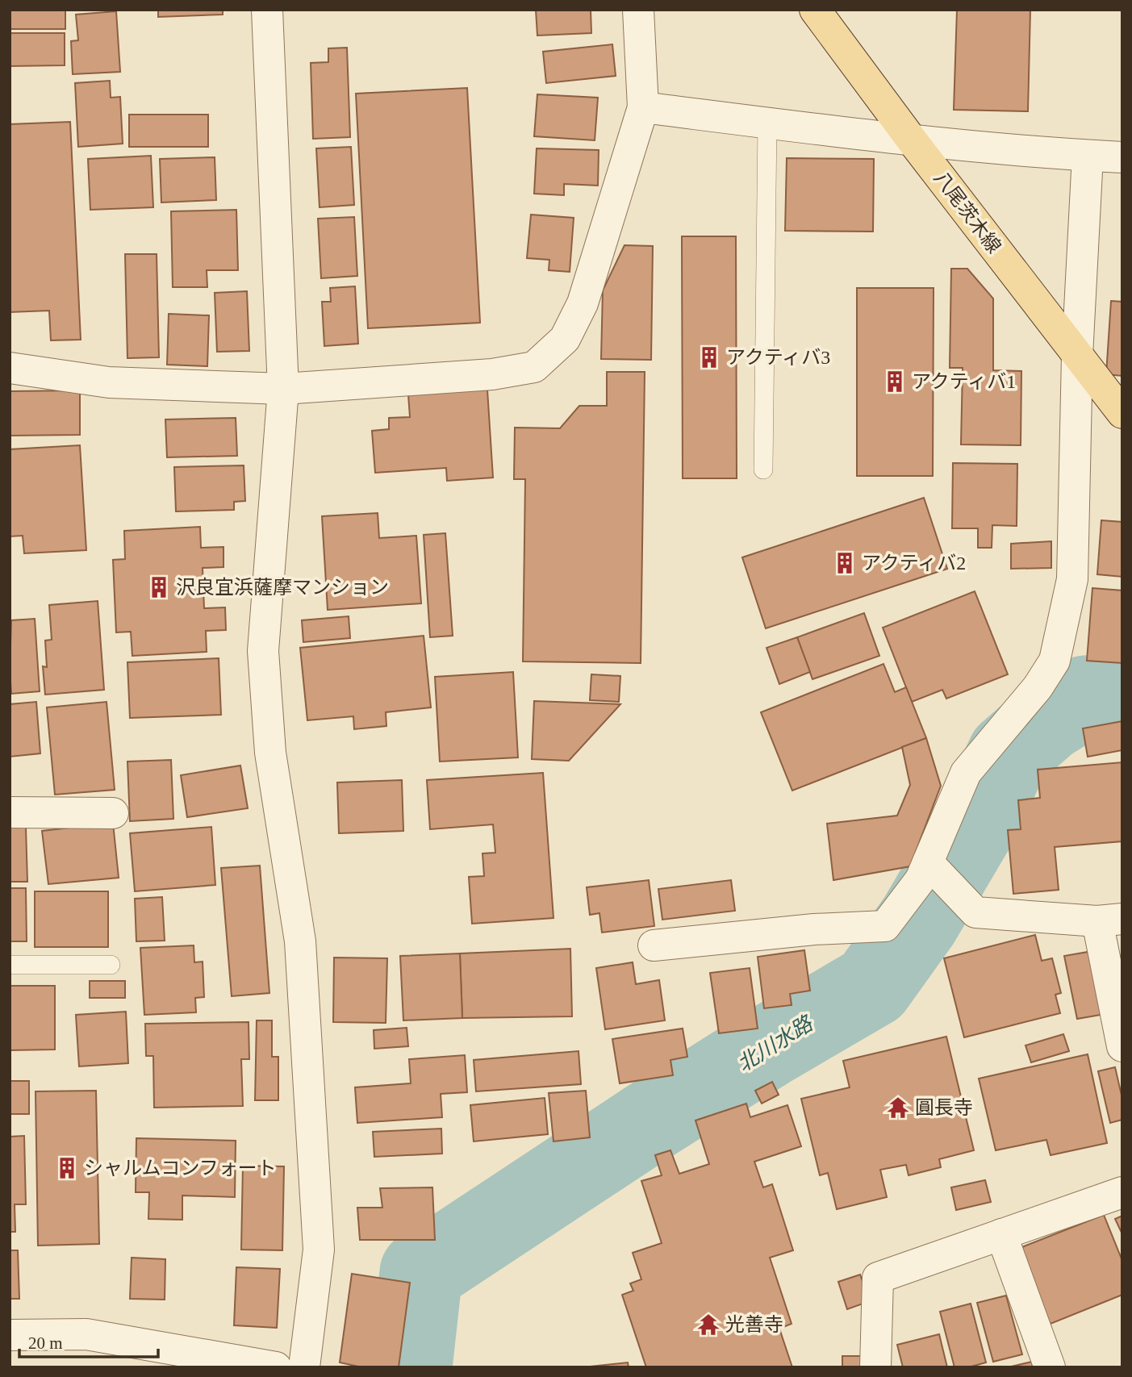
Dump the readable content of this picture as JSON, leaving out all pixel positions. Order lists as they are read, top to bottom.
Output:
{
  "streets": {
    "main road": ["八尾茨木線"]
  },
  "water": ["北川水路"],
  "places": {
    "building": [
      "アクティバ3",
      "アクティバ1",
      "アクティバ2",
      "沢良宜浜薩摩マンション",
      "シャルムコンフォート"
    ],
    "temple": ["圓長寺", "光善寺"]
  },
  "scale_bar": "20 m"
}
